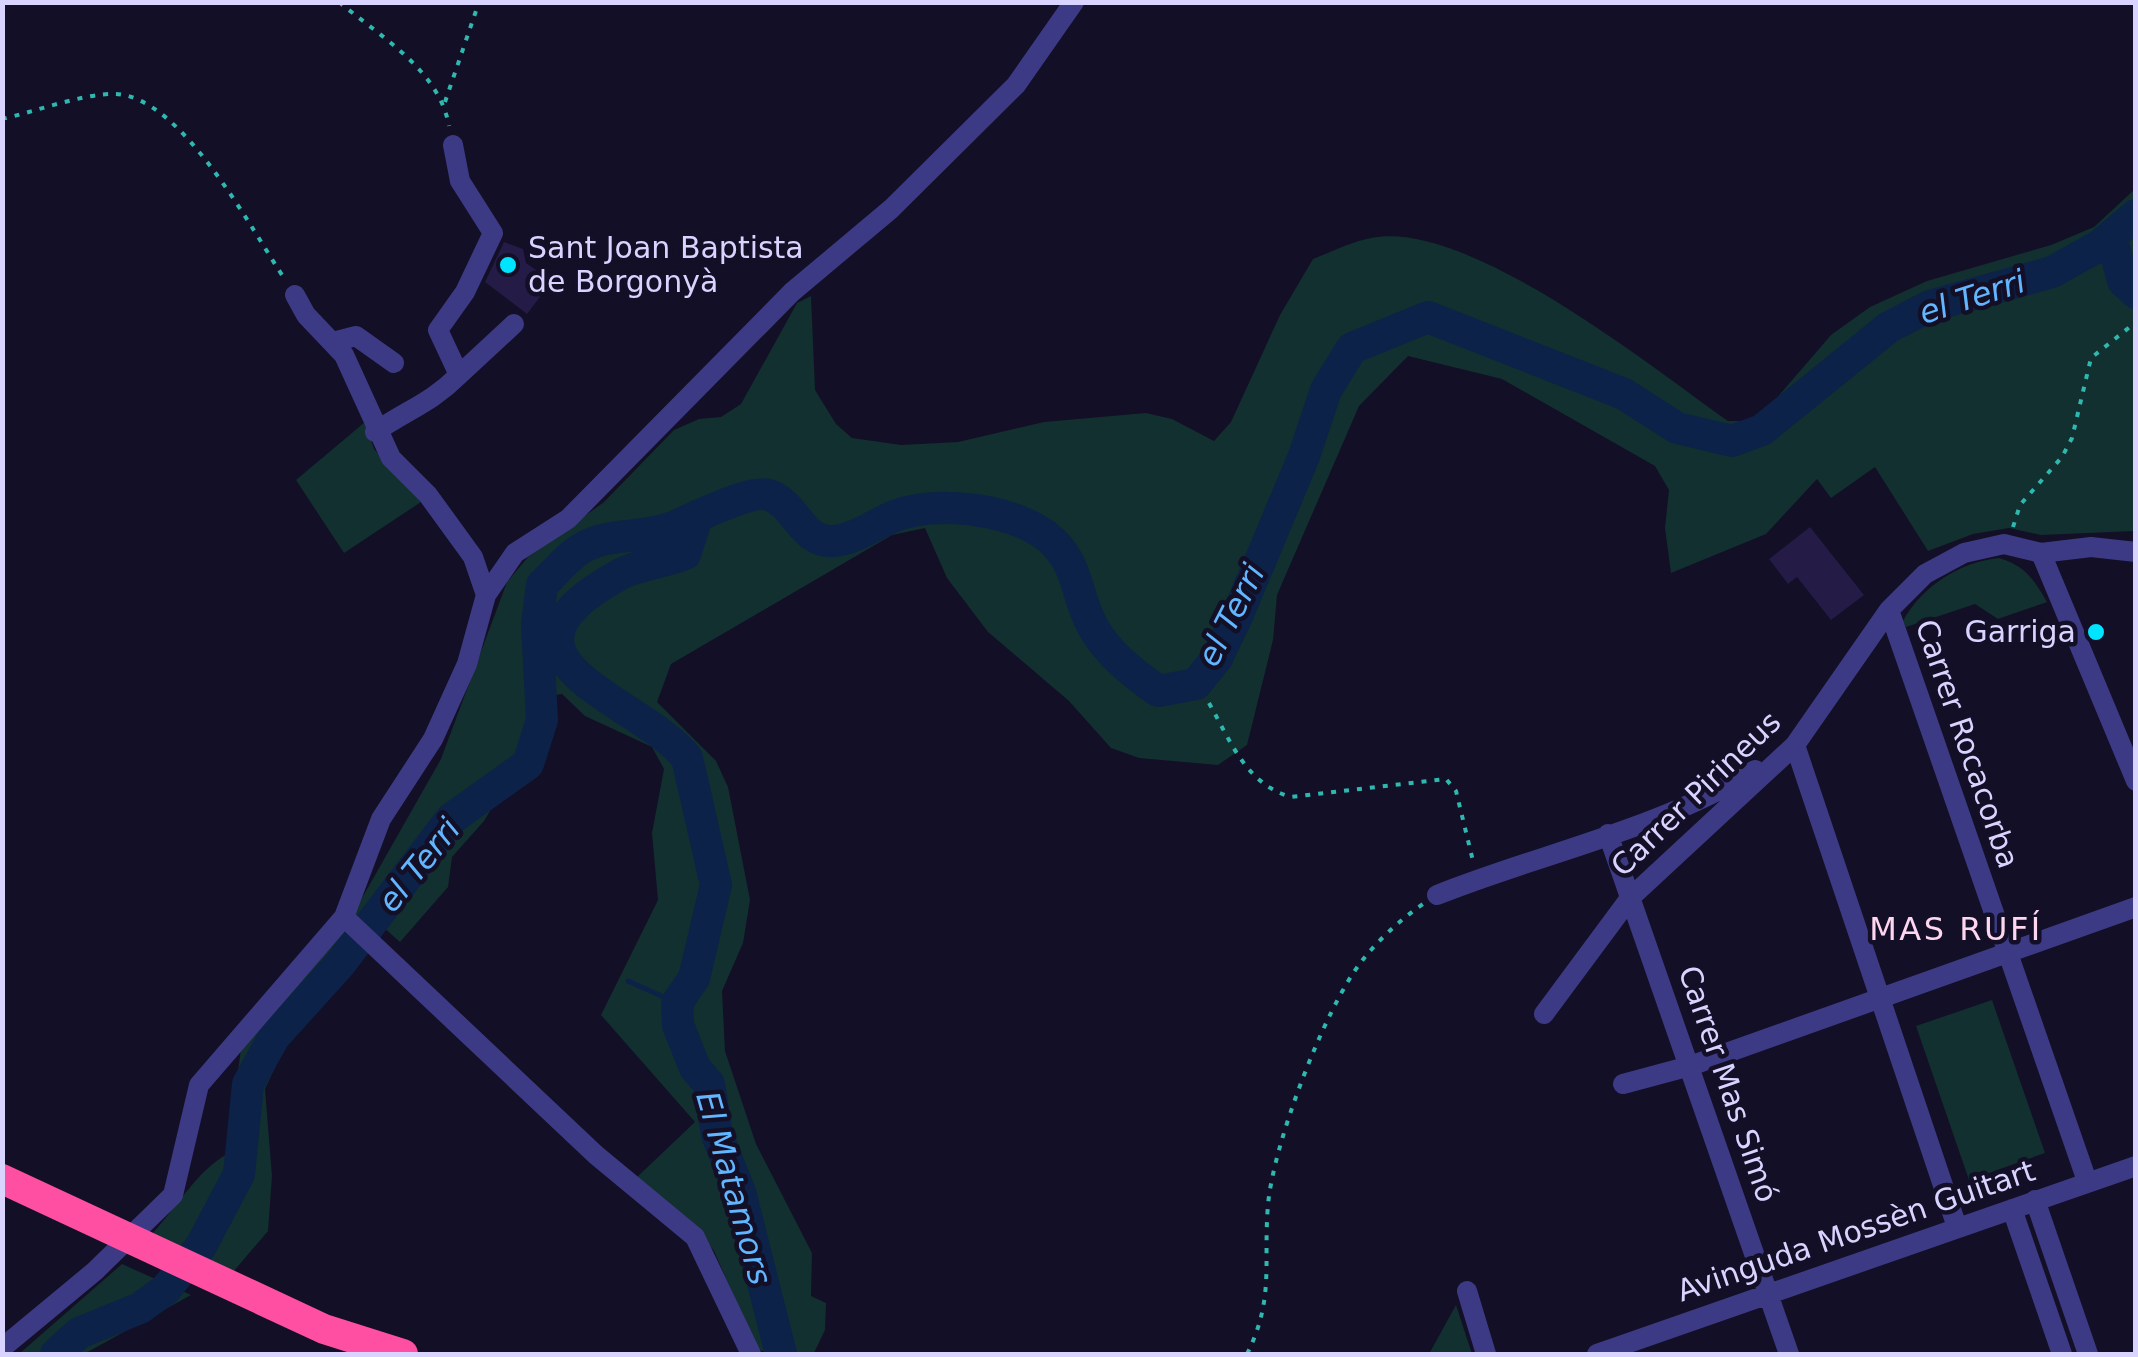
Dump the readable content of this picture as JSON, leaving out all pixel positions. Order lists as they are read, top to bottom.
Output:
{
  "streets": {
    "street": [
      "Carrer Rocacorba",
      "Carrer Pirineus",
      "Carrer Mas Simó",
      "Avinguda Mossèn Guitart"
    ]
  },
  "crossings": [
    ["Carrer Rocacorba", "Carrer Pirineus"],
    ["Carrer Rocacorba", "Avinguda Mossèn Guitart"],
    ["Carrer Pirineus", "Carrer Mas Simó"],
    ["Carrer Mas Simó", "Avinguda Mossèn Guitart"]
  ],
  "districts": ["MAS RUFÍ"],
  "water": ["el Terri", "El Matamors"],
  "places": ["Sant Joan Baptista de Borgonyà", "Garriga"]
}
